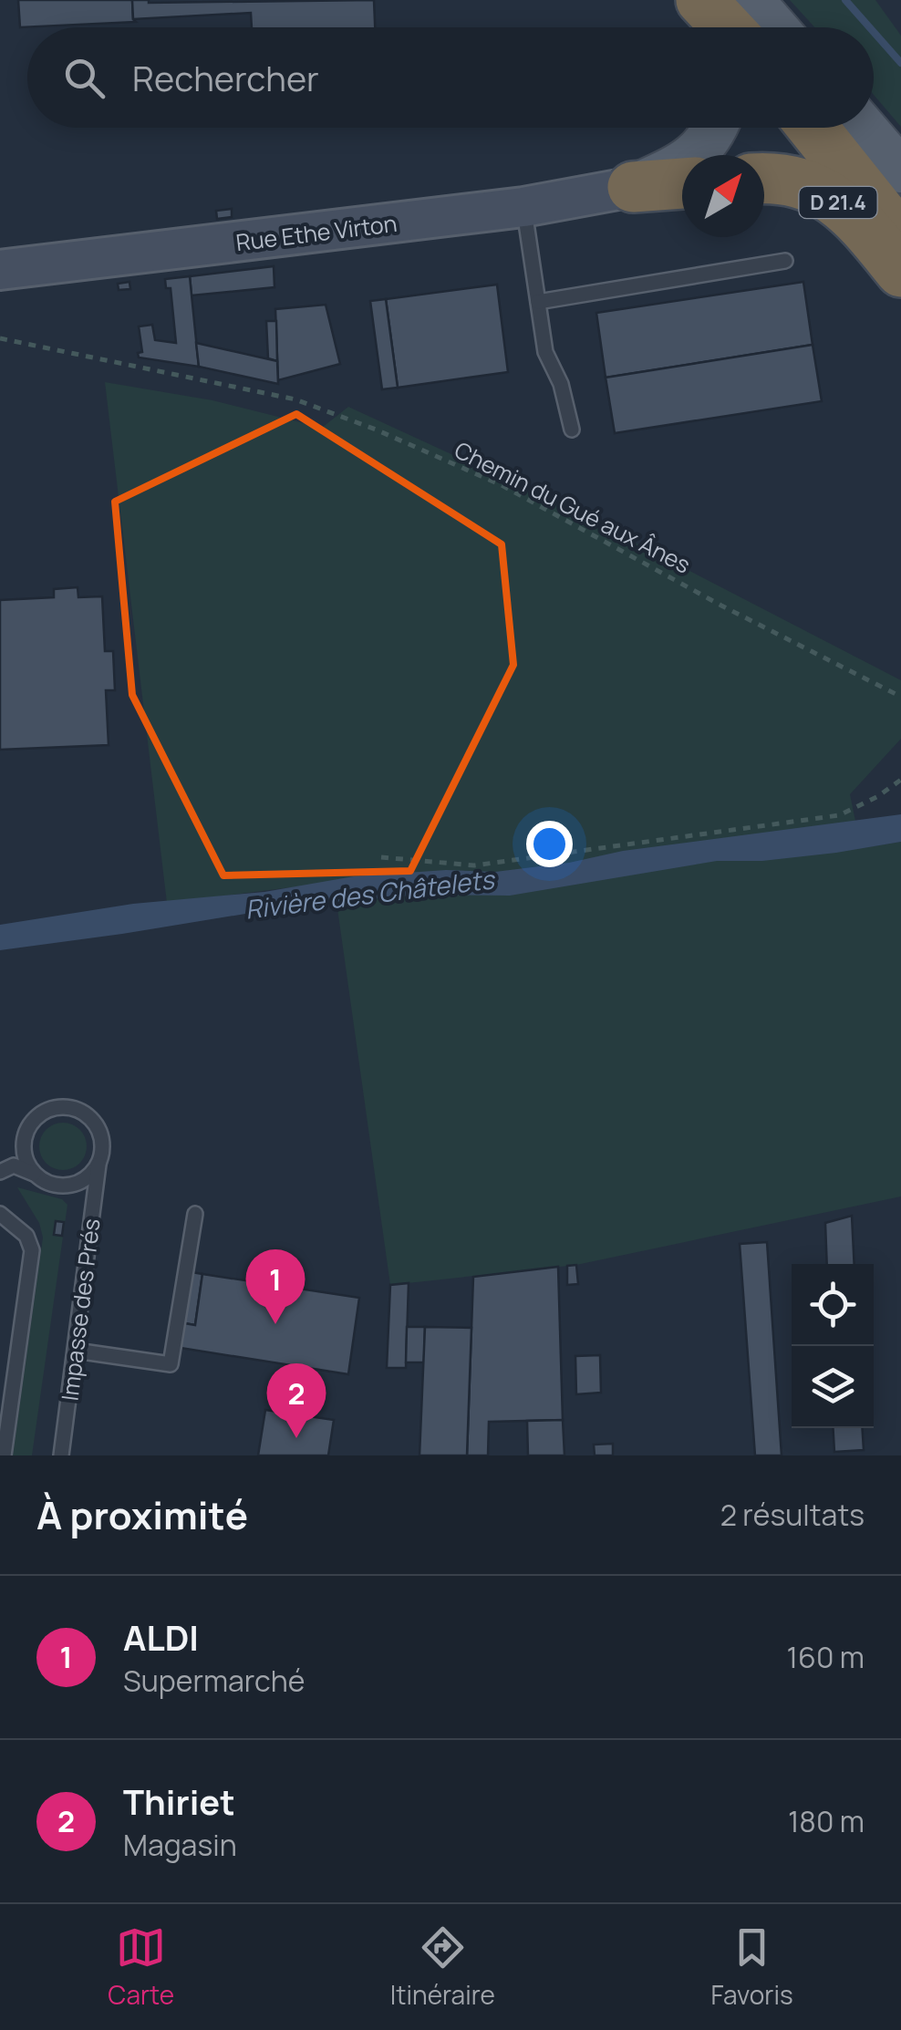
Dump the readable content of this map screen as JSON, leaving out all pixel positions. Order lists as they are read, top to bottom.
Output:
{
  "streets": {
    "highway": ["D 21.4"],
    "main road": ["Rue Ethe Virton"],
    "lane": ["Impasse des Prés"],
    "path": ["Chemin du Gué aux Ânes"]
  },
  "water": ["Rivière des Châtelets"],
  "north": "top right",
  "page": {
    "search": "Rechercher",
    "pins": ["1", "2"],
    "heading": ["À proximité", "2 résultats"],
    "list": [
      {
        "mark": "1",
        "name": "ALDI",
        "note": "Supermarché",
        "value": "160 m"
      },
      {
        "mark": "2",
        "name": "Thiriet",
        "note": "Magasin",
        "value": "180 m"
      }
    ],
    "nav": ["Carte", "Itinéraire", "Favoris"]
  }
}
